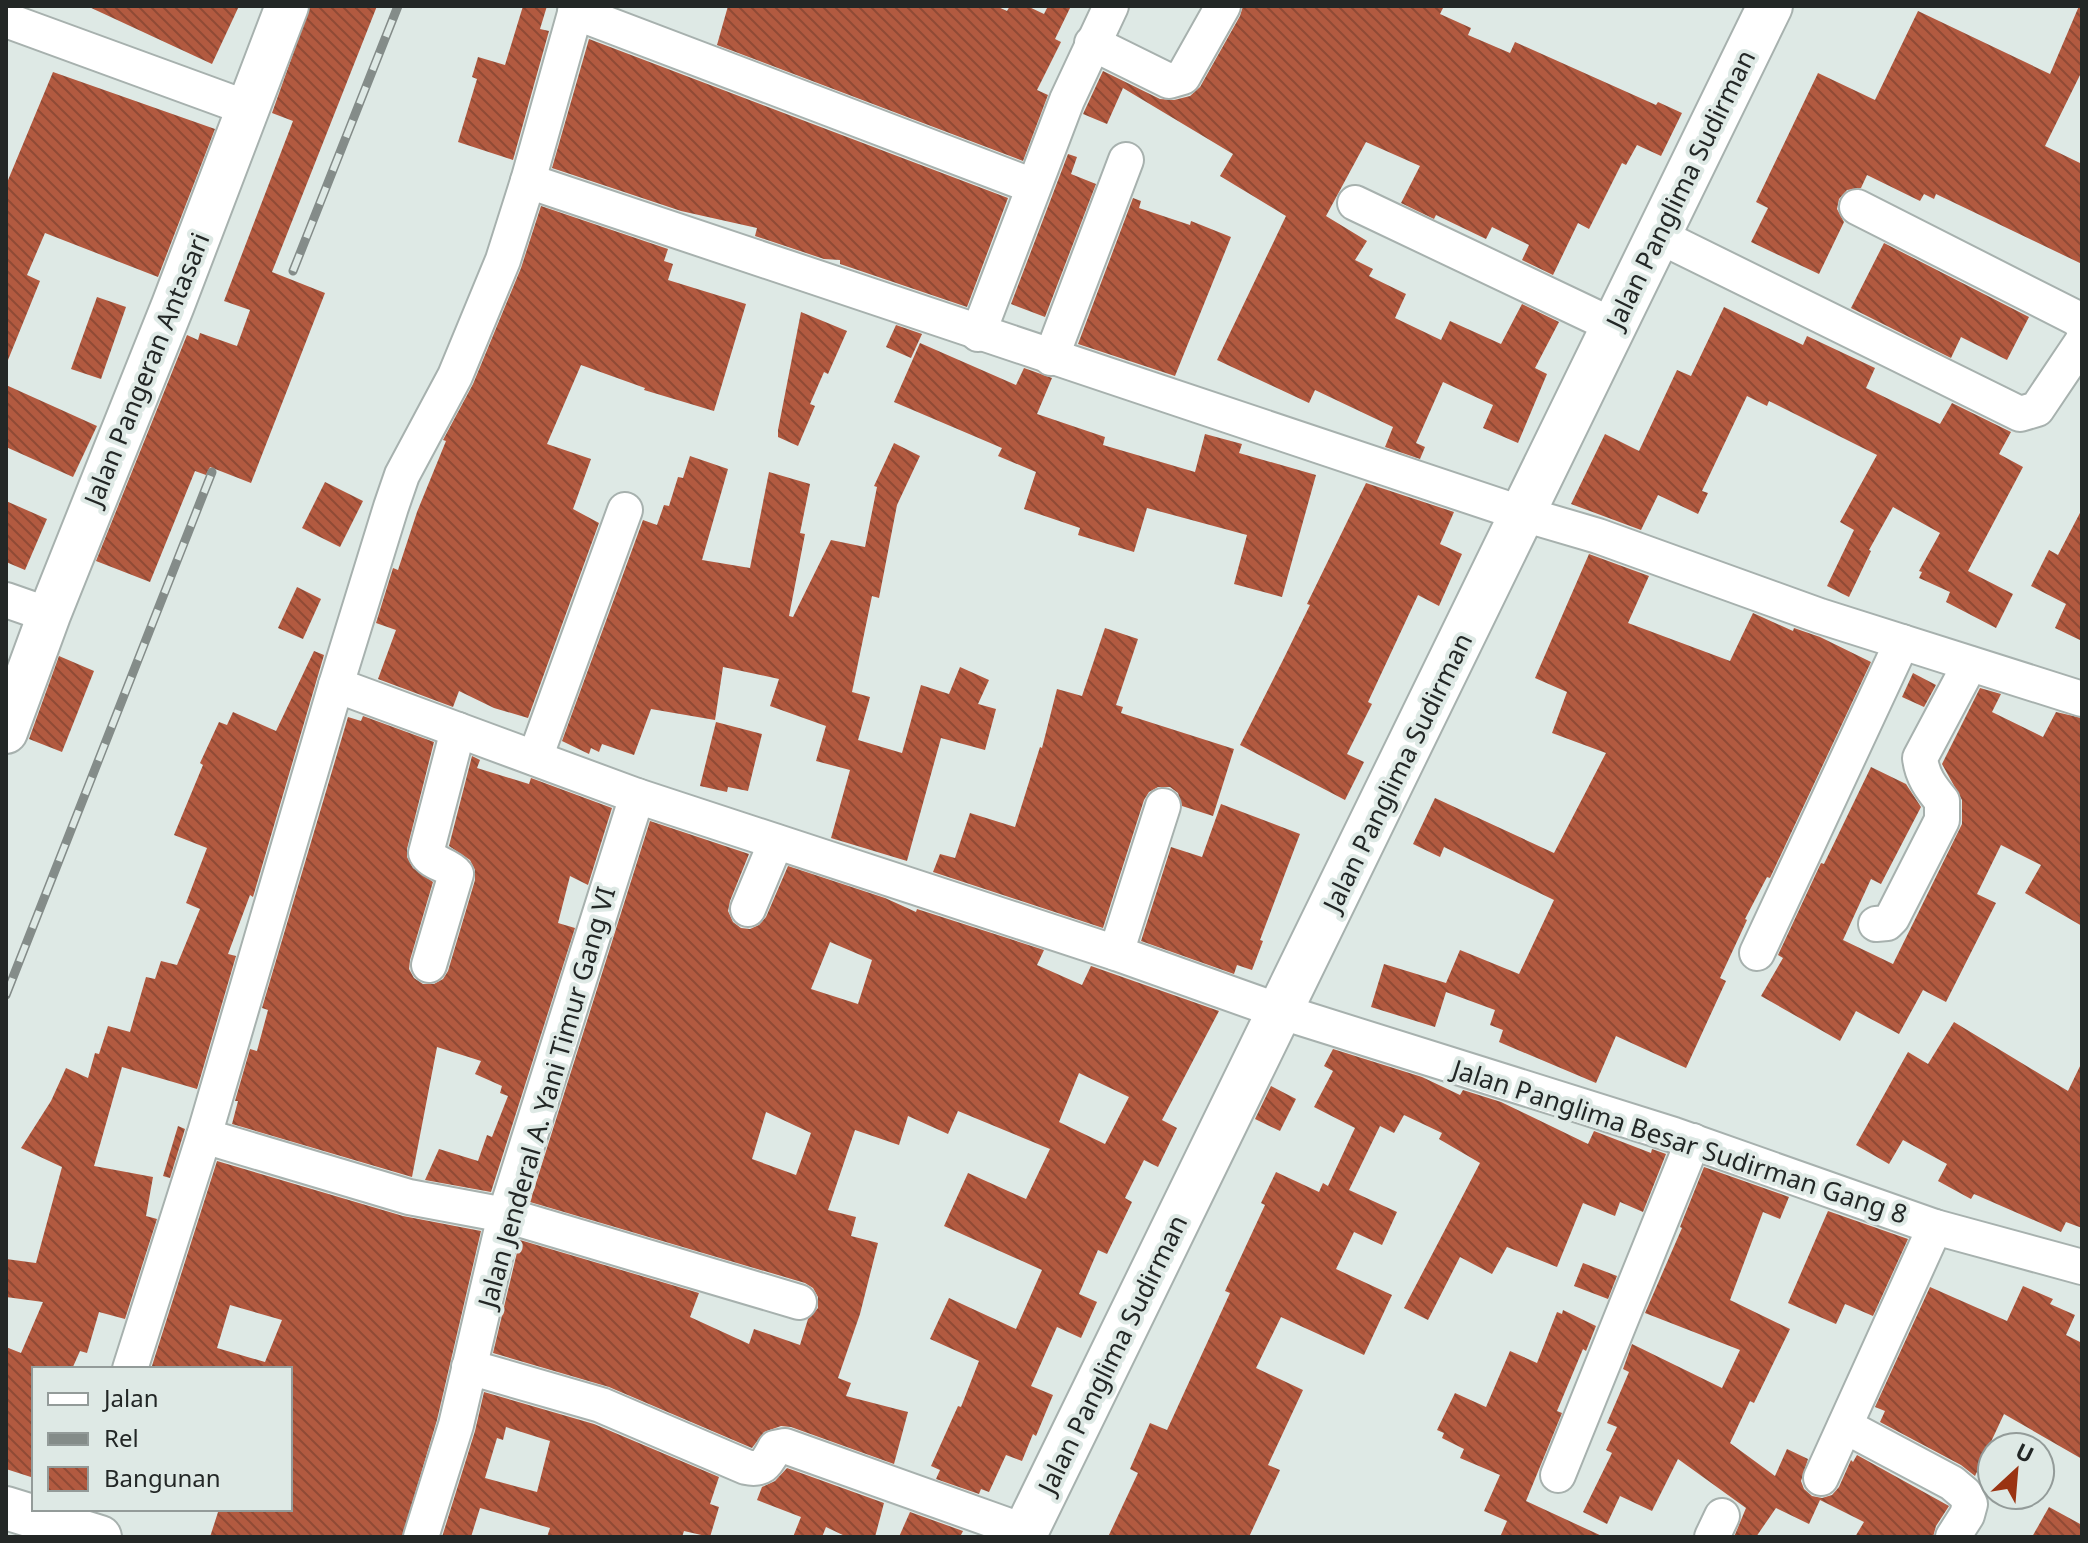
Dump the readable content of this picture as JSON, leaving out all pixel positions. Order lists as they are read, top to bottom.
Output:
{
  "streets": {
    "highway": ["Jalan Panglima Sudirman"],
    "main road": ["Jalan Pangeran Antasari"],
    "street": ["Jalan Jenderal A. Yani Timur Gang VI", "Jalan Panglima Besar Sudirman Gang 8"]
  },
  "crossings": [
    ["Jalan Panglima Sudirman", "Jalan Panglima Besar Sudirman Gang 8"],
    ["Jalan Jenderal A. Yani Timur Gang VI", "Jalan Panglima Besar Sudirman Gang 8"]
  ],
  "legend": ["Jalan", "Rel", "Bangunan"],
  "north": "top right"
}
